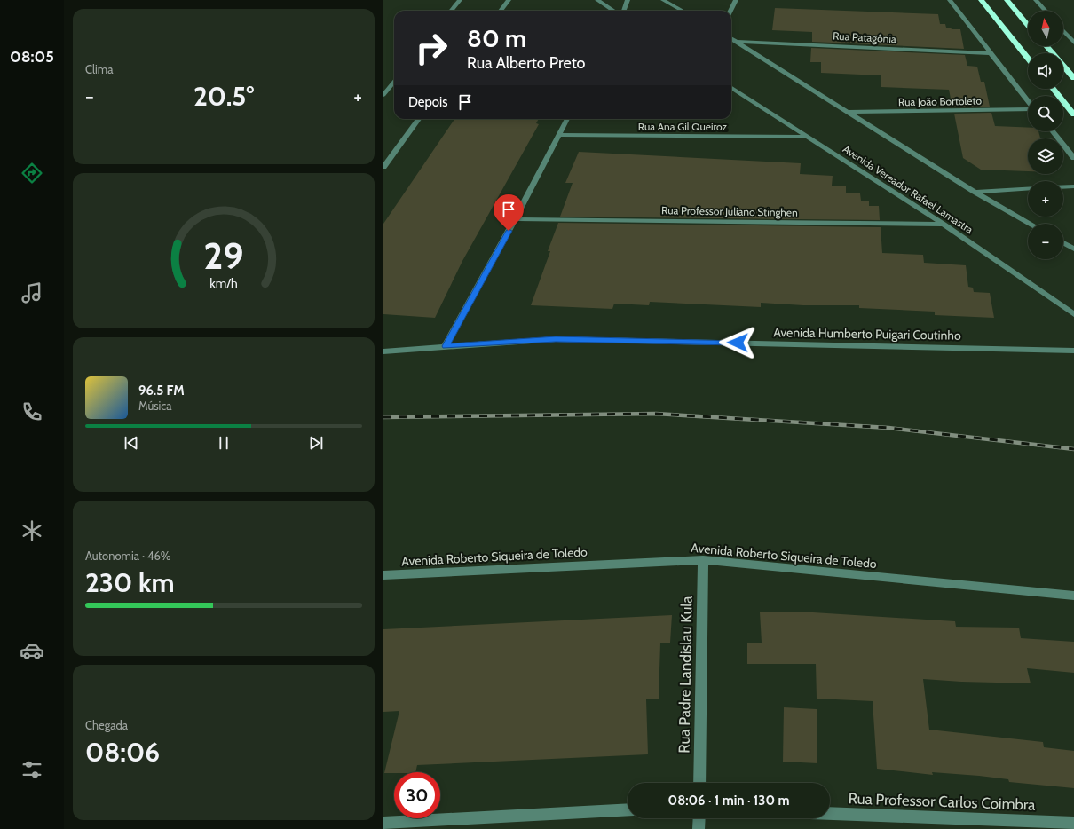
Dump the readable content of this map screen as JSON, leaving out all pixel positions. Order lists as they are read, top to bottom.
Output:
{
  "streets": {
    "street": [
      "Rua Patagônia",
      "Rua João Bortoleto",
      "Rua Ana Gil Queiroz",
      "Avenida Vereador Rafael Lamastra",
      "Rua Professor Juliano Stinghen",
      "Avenida Humberto Puigari Coutinho",
      "Avenida Roberto Siqueira de Toledo",
      "Rua Padre Landislau Kula",
      "Rua Professor Carlos Coimbra"
    ]
  },
  "crossings": [
    ["Rua Ana Gil Queiroz", "Avenida Vereador Rafael Lamastra"],
    ["Avenida Vereador Rafael Lamastra", "Rua Professor Juliano Stinghen"],
    ["Avenida Roberto Siqueira de Toledo", "Rua Padre Landislau Kula"]
  ],
  "north": "top",
  "page": {
    "tabs": "08:05",
    "tile": [
      "Clima",
      ["Autonomia · 46%", "230 km"],
      ["Chegada", "08:06"]
    ],
    "map_buttons": ["+", "−"],
    "turn": ["80 m", "Rua Alberto Preto"],
    "heat": ["−", "20.5°", "+"],
    "then": "Depois",
    "song": ["96.5 FM", "Música"],
    "limit": "30",
    "trip": "08:06 · 1 min · 130 m",
    "gauge": ["29", "km/h"]
  }
}
